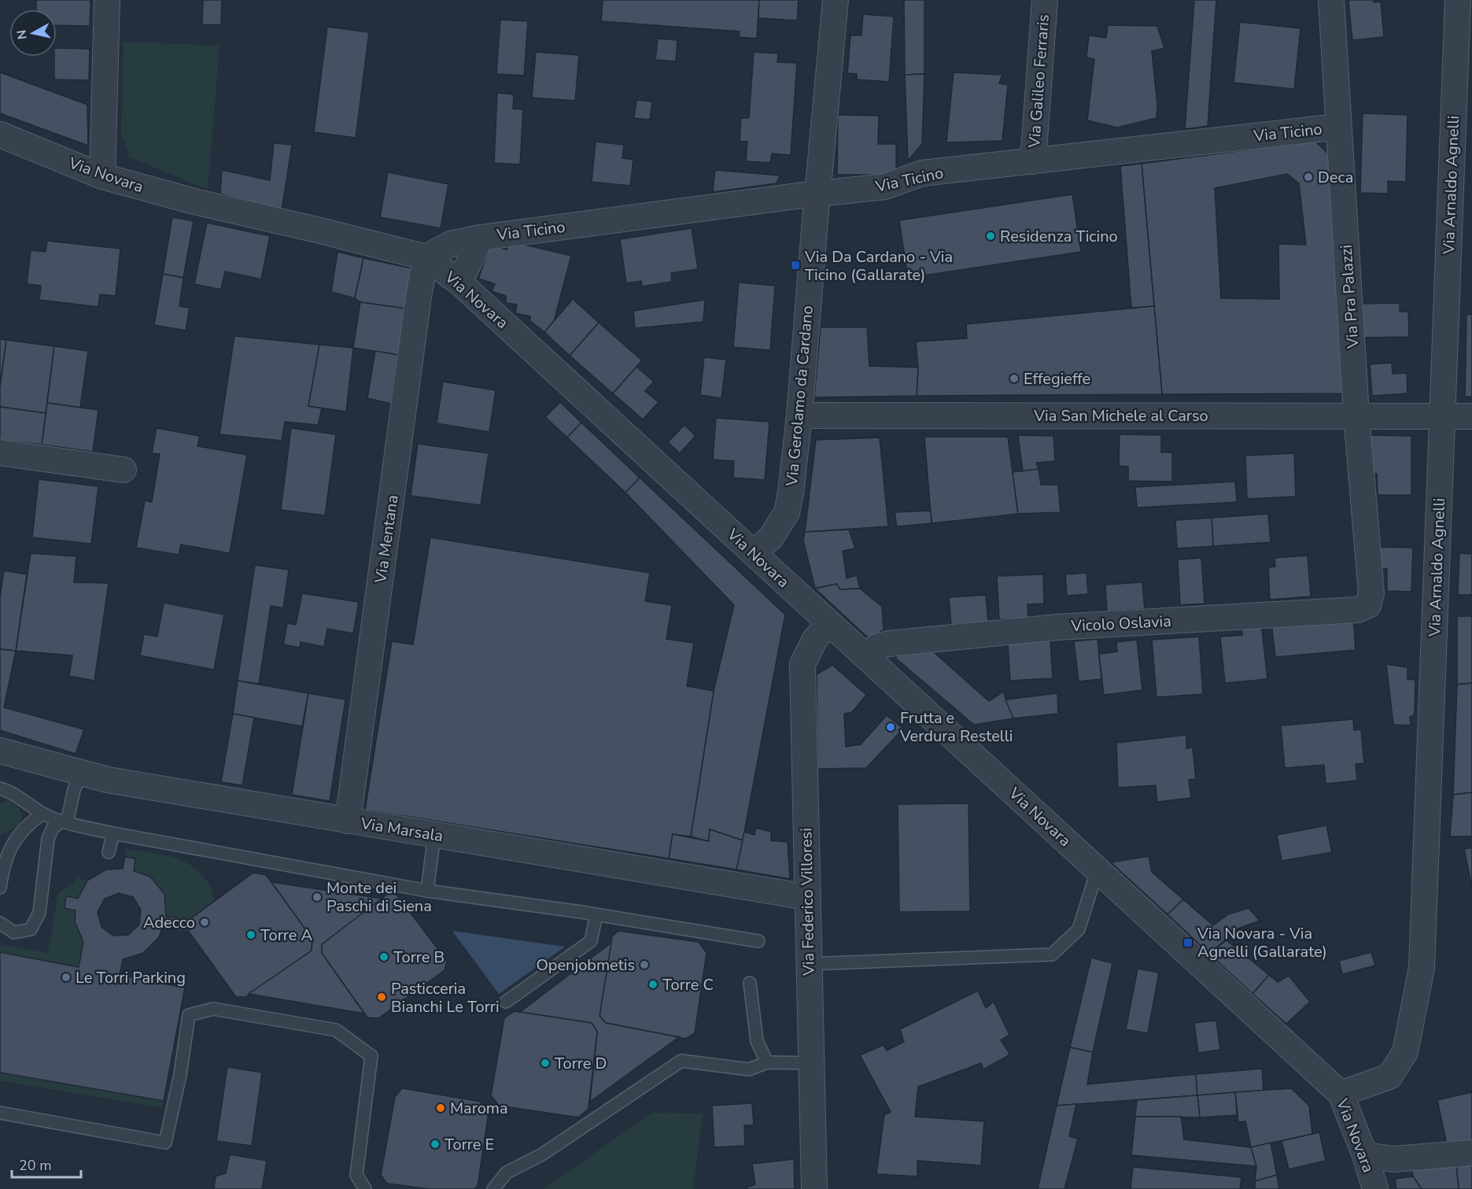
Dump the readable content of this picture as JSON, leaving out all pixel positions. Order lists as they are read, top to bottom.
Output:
{
  "streets": {
    "street": [
      "Via Galileo Ferraris",
      "Via Ticino",
      "Via Novara",
      "Via Arnaldo Agnelli",
      "Via Pra Palazzi",
      "Via Gerolamo da Cardano",
      "Via San Michele al Carso",
      "Via Mentana",
      "Vicolo Oslavia",
      "Via Marsala",
      "Via Federico Villoresi"
    ]
  },
  "crossings": [
    ["Via Galileo Ferraris", "Via Ticino"],
    ["Via Ticino", "Via Novara"],
    ["Via Ticino", "Via Pra Palazzi"],
    ["Via Ticino", "Via Gerolamo da Cardano"],
    ["Via Ticino", "Via Mentana"],
    ["Via Novara", "Via Arnaldo Agnelli"],
    ["Via Novara", "Via Gerolamo da Cardano"],
    ["Via Novara", "Via Mentana"],
    ["Via Novara", "Vicolo Oslavia"],
    ["Via Novara", "Via Federico Villoresi"],
    ["Via Arnaldo Agnelli", "Via San Michele al Carso"],
    ["Via Pra Palazzi", "Via San Michele al Carso"],
    ["Via Pra Palazzi", "Vicolo Oslavia"],
    ["Via Gerolamo da Cardano", "Via San Michele al Carso"],
    ["Via Mentana", "Via Marsala"],
    ["Via Marsala", "Via Federico Villoresi"]
  ],
  "places": {
    "other": [
      "Deca",
      "Residenza Ticino",
      "Effegieffe",
      "Frutta e Verdura Restelli",
      "Monte dei Paschi di Siena",
      "Adecco",
      "Torre A",
      "Torre B",
      "Openjobmetis",
      "Le Torri Parking",
      "Torre C",
      "Pasticceria Bianchi Le Torri",
      "Torre D",
      "Maroma",
      "Torre E"
    ],
    "transit": ["Via Da Cardano - Via Ticino (Gallarate)", "Via Novara - Via Agnelli (Gallarate)"]
  },
  "scale_bar": "20 m",
  "north": "left"
}
